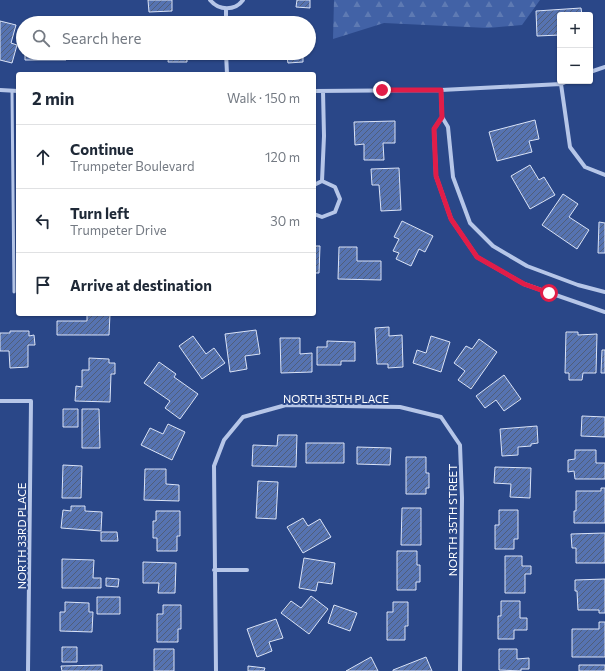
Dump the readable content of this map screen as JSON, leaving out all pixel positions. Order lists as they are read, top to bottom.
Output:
{
  "streets": {
    "street": ["NORTH 35TH PLACE", "NORTH 35TH STREET", "NORTH 33RD PLACE"]
  },
  "crossings": [
    ["NORTH 35TH PLACE", "NORTH 35TH STREET"]
  ],
  "page": {
    "map_buttons": ["+", "−"],
    "search": "Search here",
    "heading": ["2 min", "Walk · 150 m"],
    "list": [
      ["Continue", "Trumpeter Boulevard", "120 m"],
      ["Turn left", "Trumpeter Drive", "30 m"],
      "Arrive at destination"
    ]
  }
}
